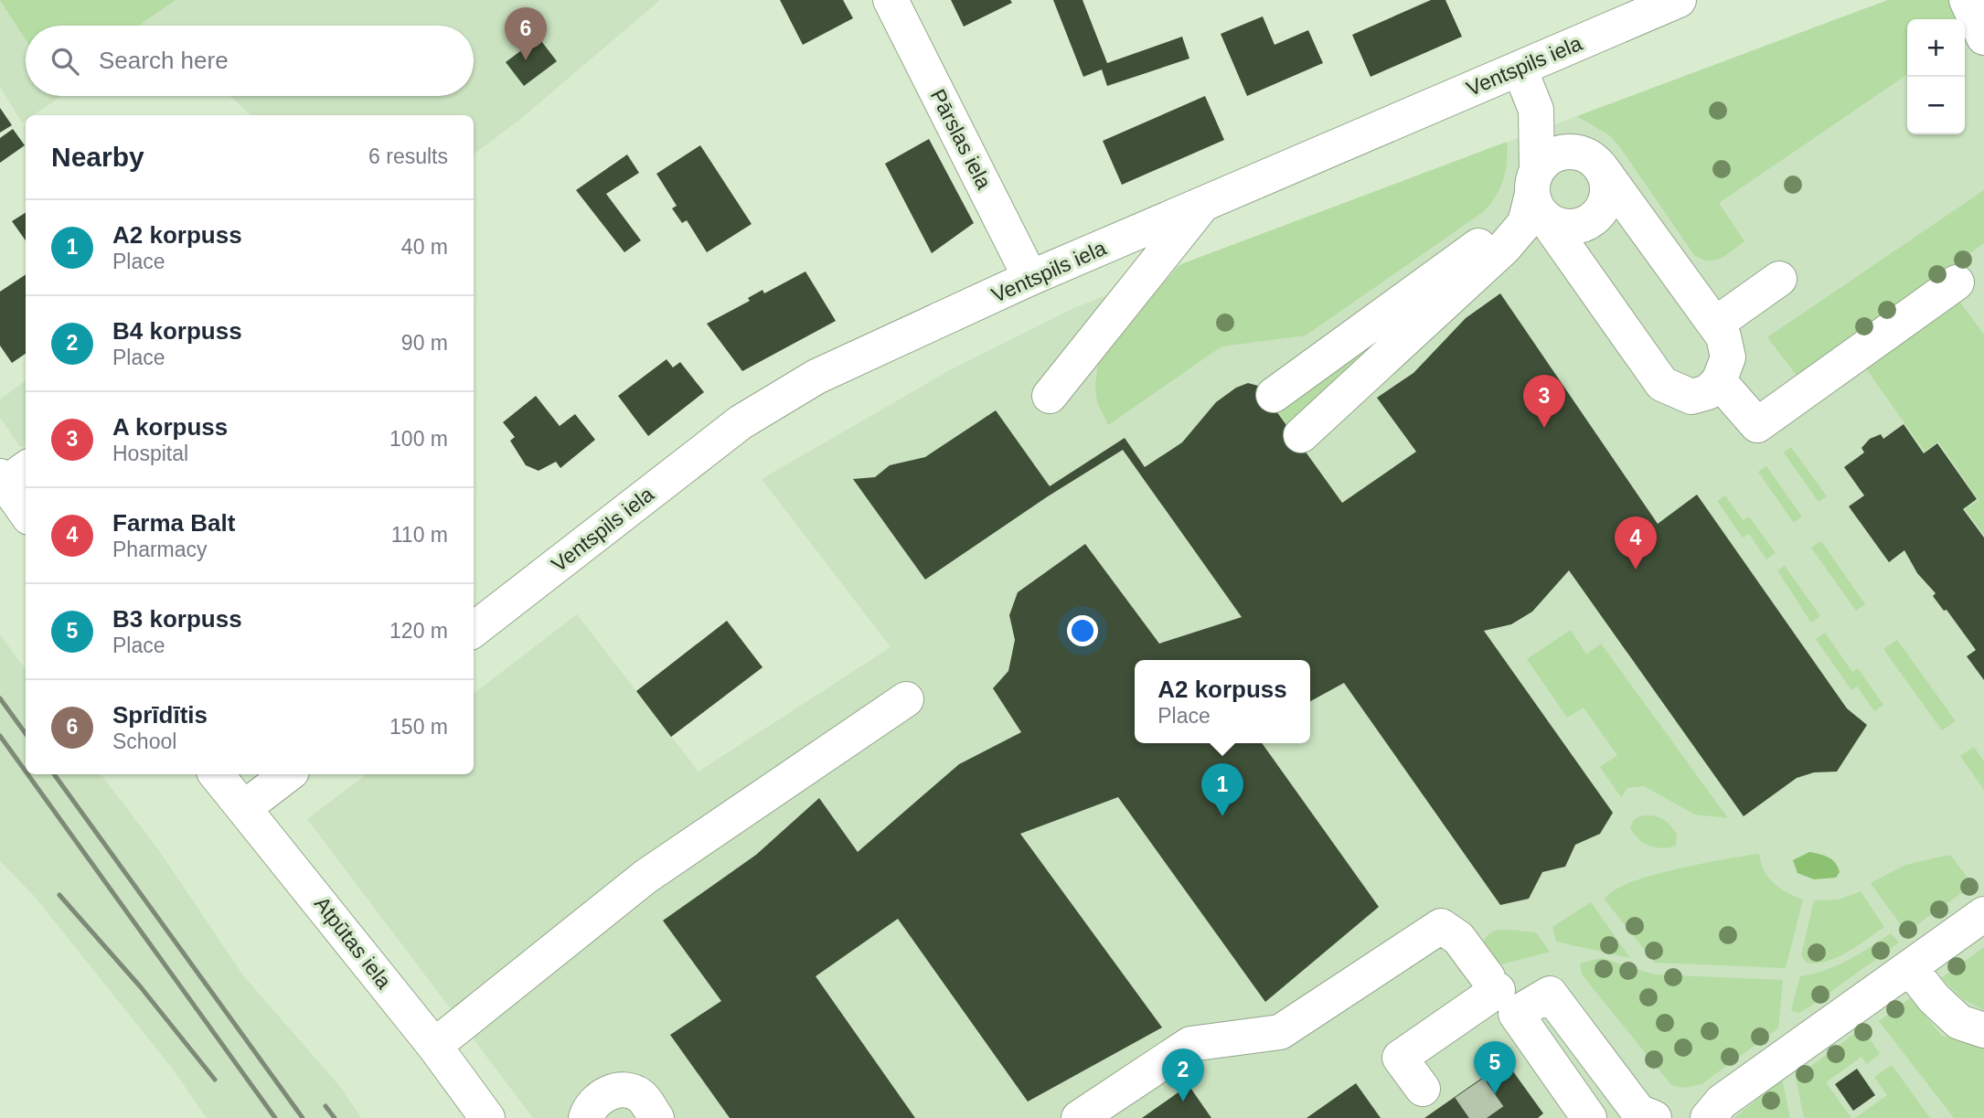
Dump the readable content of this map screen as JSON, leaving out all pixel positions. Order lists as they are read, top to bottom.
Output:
{
  "streets": {
    "street": ["Ventspils iela", "Pārslas iela", "Atpūtas iela"]
  },
  "crossings": [
    ["Ventspils iela", "Pārslas iela"]
  ],
  "page": {
    "pins": [
      "6",
      "3",
      "4",
      "1",
      "5",
      "2"
    ],
    "map_buttons": ["+", "−"],
    "search": "Search here",
    "heading": ["Nearby", "6 results"],
    "list": [
      {
        "mark": "1",
        "name": "A2 korpuss",
        "note": "Place",
        "value": "40 m"
      },
      {
        "mark": "2",
        "name": "B4 korpuss",
        "note": "Place",
        "value": "90 m"
      },
      {
        "mark": "3",
        "name": "A korpuss",
        "note": "Hospital",
        "value": "100 m"
      },
      {
        "mark": "4",
        "name": "Farma Balt",
        "note": "Pharmacy",
        "value": "110 m"
      },
      {
        "mark": "5",
        "name": "B3 korpuss",
        "note": "Place",
        "value": "120 m"
      },
      {
        "mark": "6",
        "name": "Sprīdītis",
        "note": "School",
        "value": "150 m"
      }
    ],
    "popup": ["A2 korpuss", "Place"]
  }
}
